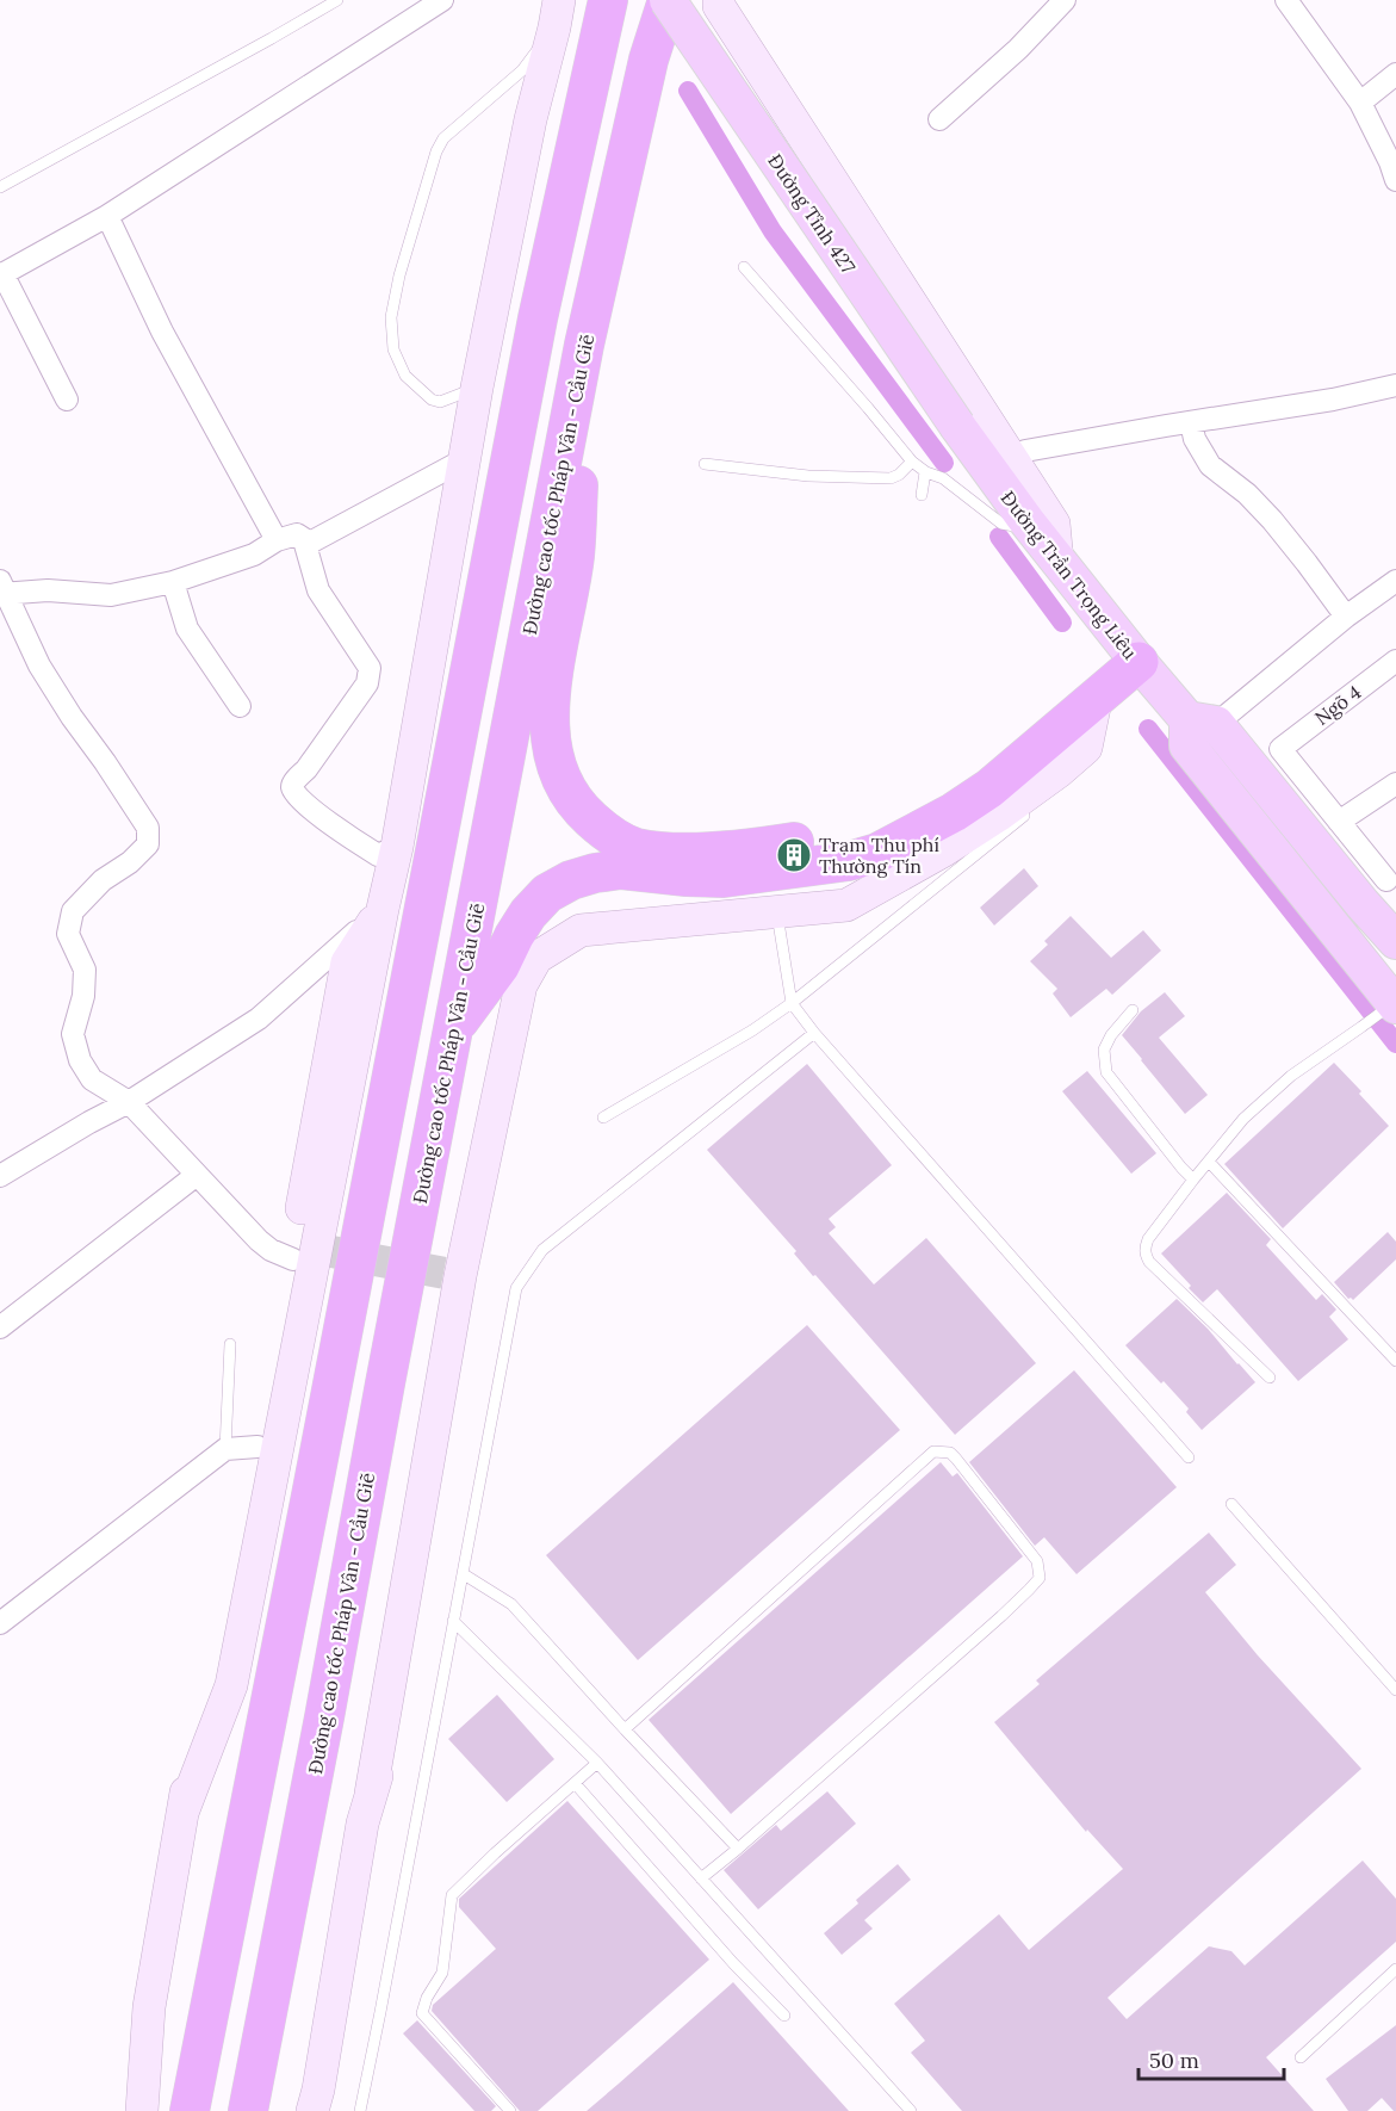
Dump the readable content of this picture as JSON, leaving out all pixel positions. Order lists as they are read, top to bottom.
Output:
{
  "streets": {
    "highway": ["Đường cao tốc Pháp Vân - Cầu Giẽ"],
    "main road": ["Đường Tỉnh 427", "Đường Trần Trọng Liêu"],
    "street": ["Ngõ 4"]
  },
  "crossings": [
    ["Đường Tỉnh 427", "Đường cao tốc Pháp Vân - Cầu Giẽ"],
    ["Đường Tỉnh 427", "Đường Trần Trọng Liêu"]
  ],
  "places": {
    "building": ["Trạm Thu phí Thường Tín"]
  },
  "scale_bar": "50 m"
}
